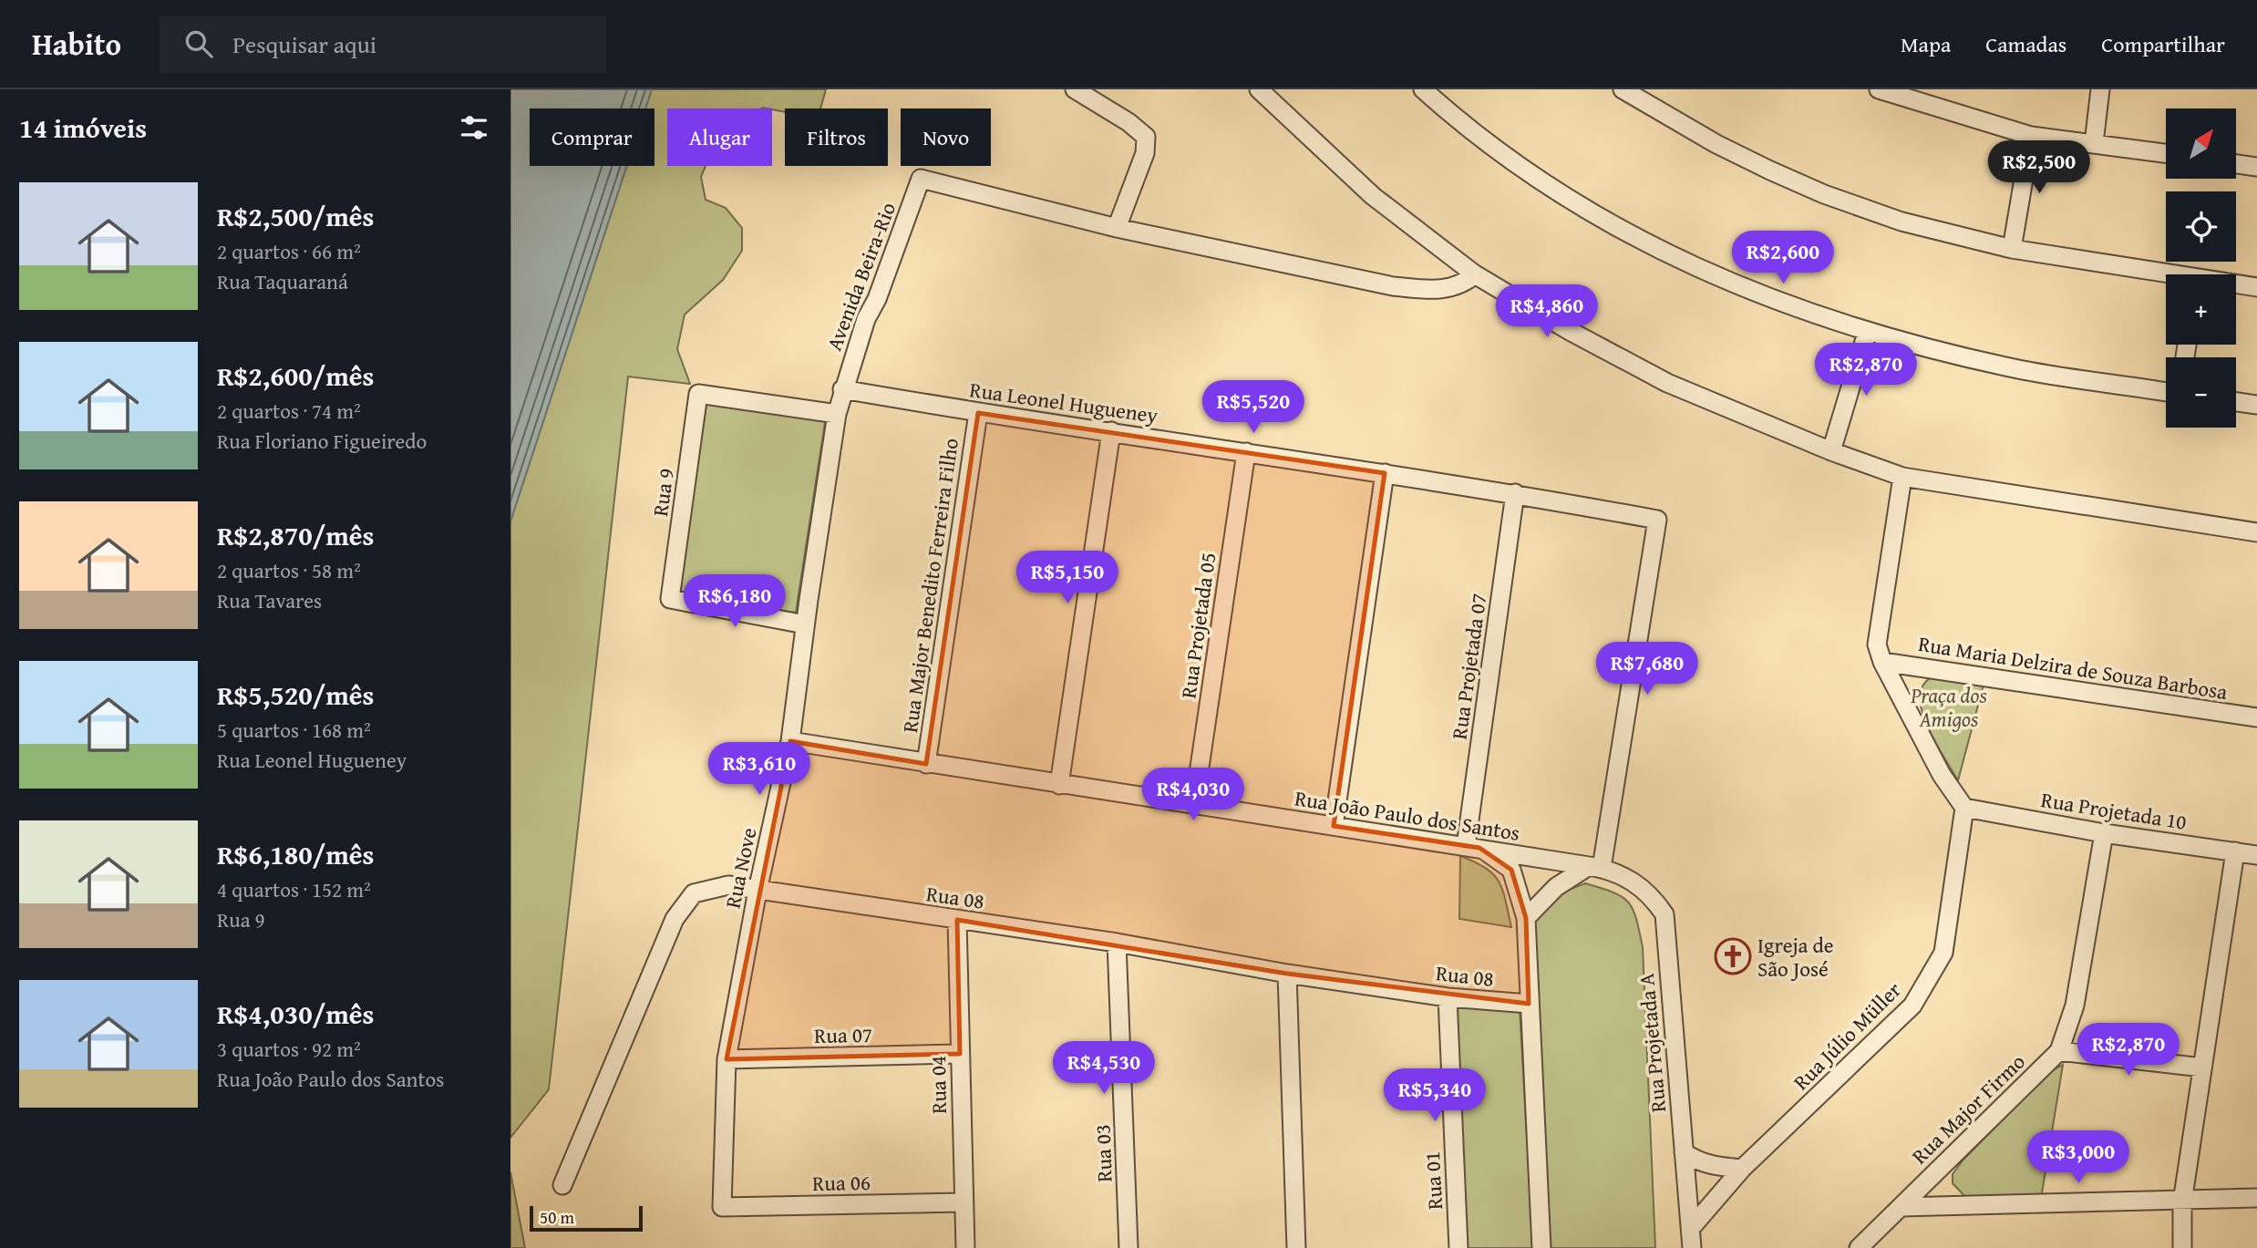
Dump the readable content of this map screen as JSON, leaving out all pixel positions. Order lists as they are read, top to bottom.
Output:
{
  "streets": {
    "street": [
      "Avenida Beira-Rio",
      "Rua Leonel Hugueney",
      "Rua 9",
      "Rua Major Benedito Ferreira Filho",
      "Rua Projetada 05",
      "Rua Projetada 07",
      "Rua Maria Delzira de Souza Barbosa",
      "Rua Projetada 10",
      "Rua João Paulo dos Santos",
      "Rua Nove",
      "Rua 08",
      "Rua 07",
      "Rua Júlio Müller",
      "Rua Projetada A",
      "Rua 04",
      "Rua Major Firmo",
      "Rua 03",
      "Rua 01",
      "Rua 06"
    ]
  },
  "crossings": [
    ["Avenida Beira-Rio", "Rua Leonel Hugueney"],
    ["Avenida Beira-Rio", "Rua Nove"],
    ["Rua Leonel Hugueney", "Rua Major Benedito Ferreira Filho"],
    ["Rua Leonel Hugueney", "Rua Projetada 05"],
    ["Rua Leonel Hugueney", "Rua Projetada 07"],
    ["Rua Leonel Hugueney", "Rua João Paulo dos Santos"],
    ["Rua Leonel Hugueney", "Rua Nove"],
    ["Rua Leonel Hugueney", "Rua Projetada A"],
    ["Rua 9", "Rua Nove"],
    ["Rua Major Benedito Ferreira Filho", "Rua João Paulo dos Santos"],
    ["Rua Projetada 05", "Rua João Paulo dos Santos"],
    ["Rua Projetada 07", "Rua João Paulo dos Santos"],
    ["Rua Projetada 10", "Rua Júlio Müller"],
    ["Rua Projetada 10", "Rua Major Firmo"],
    ["Rua João Paulo dos Santos", "Rua Nove"],
    ["Rua João Paulo dos Santos", "Rua Projetada A"],
    ["Rua Nove", "Rua 08"],
    ["Rua Nove", "Rua 07"],
    ["Rua Nove", "Rua 06"],
    ["Rua 08", "Rua 04"],
    ["Rua 08", "Rua 03"],
    ["Rua 08", "Rua 01"],
    ["Rua 07", "Rua 04"],
    ["Rua Júlio Müller", "Rua Projetada A"],
    ["Rua 04", "Rua 06"]
  ],
  "parks": ["Praça dos Amigos"],
  "places": {
    "church": ["Igreja de São José"]
  },
  "scale_bar": "50 m",
  "north": "top right",
  "page": {
    "header": "Habito",
    "search": "Pesquisar aqui",
    "nav": ["Mapa", "Camadas", "Compartilhar"],
    "heading": "14 imóveis",
    "map_buttons": ["+", "−"],
    "chip": [
      "Comprar",
      "Alugar",
      "Filtros",
      "Novo"
    ],
    "price": [
      "R$2,500",
      "R$2,600",
      "R$4,860",
      "R$2,870",
      "R$5,520",
      "R$5,150",
      "R$6,180",
      "R$7,680",
      "R$3,610",
      "R$4,030",
      "R$2,870",
      "R$4,530",
      "R$5,340",
      "R$3,000"
    ],
    "list": [
      {
        "name": "R$2,500/mês",
        "note": "2 quartos · 66 m² · Rua Taquaraná"
      },
      {
        "name": "R$2,600/mês",
        "note": "2 quartos · 74 m² · Rua Floriano Figueiredo"
      },
      {
        "name": "R$2,870/mês",
        "note": "2 quartos · 58 m² · Rua Tavares"
      },
      {
        "name": "R$5,520/mês",
        "note": "5 quartos · 168 m² · Rua Leonel Hugueney"
      },
      {
        "name": "R$6,180/mês",
        "note": "4 quartos · 152 m² · Rua 9"
      },
      {
        "name": "R$4,030/mês",
        "note": "3 quartos · 92 m² · Rua João Paulo dos Santos"
      }
    ],
    "scale": "50 m"
  }
}
